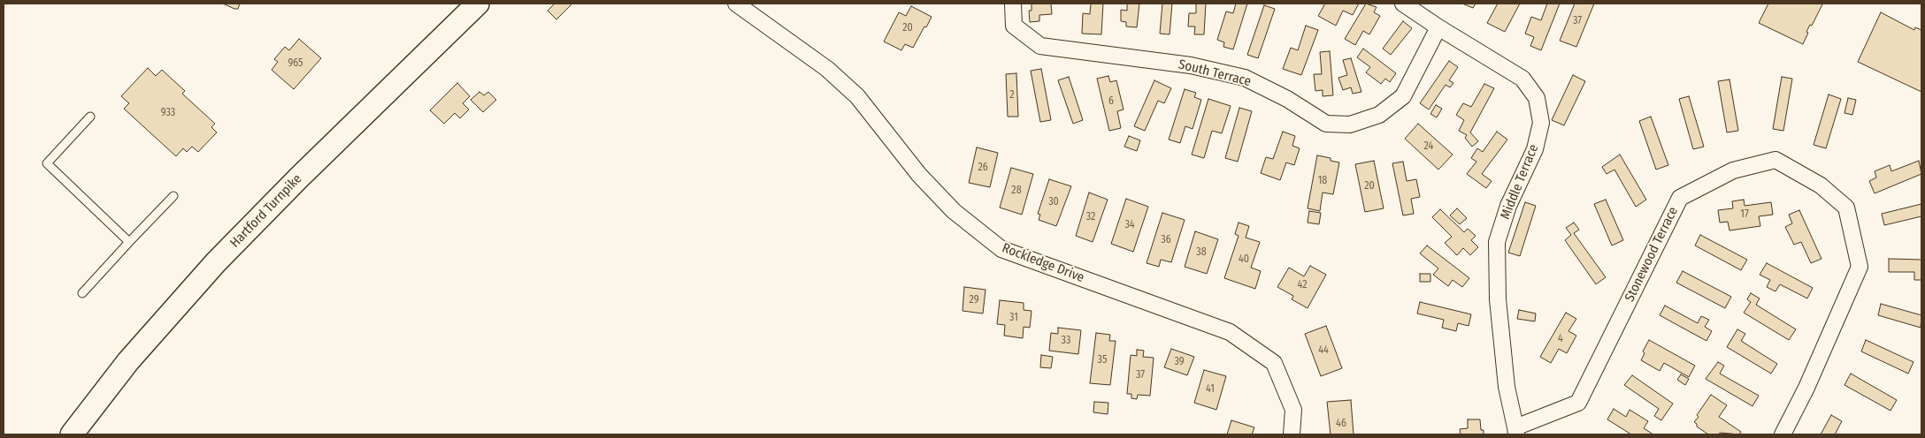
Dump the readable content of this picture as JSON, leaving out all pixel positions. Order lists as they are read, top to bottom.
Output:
{
  "streets": {
    "main road": ["Hartford Turnpike"],
    "street": [
      "South Terrace",
      "Middle Terrace",
      "Stonewood Terrace",
      "Rockledge Drive"
    ]
  },
  "crossings": [
    ["South Terrace", "Middle Terrace"],
    ["Middle Terrace", "Stonewood Terrace"]
  ],
  "house_numbers": [
    "37",
    "20",
    "965",
    "2",
    "6",
    "933",
    "24",
    "26",
    "18",
    "20",
    "28",
    "30",
    "17",
    "32",
    "34",
    "36",
    "38",
    "40",
    "42",
    "29",
    "31",
    "4",
    "33",
    "44",
    "35",
    "39",
    "37",
    "41",
    "46"
  ]
}
